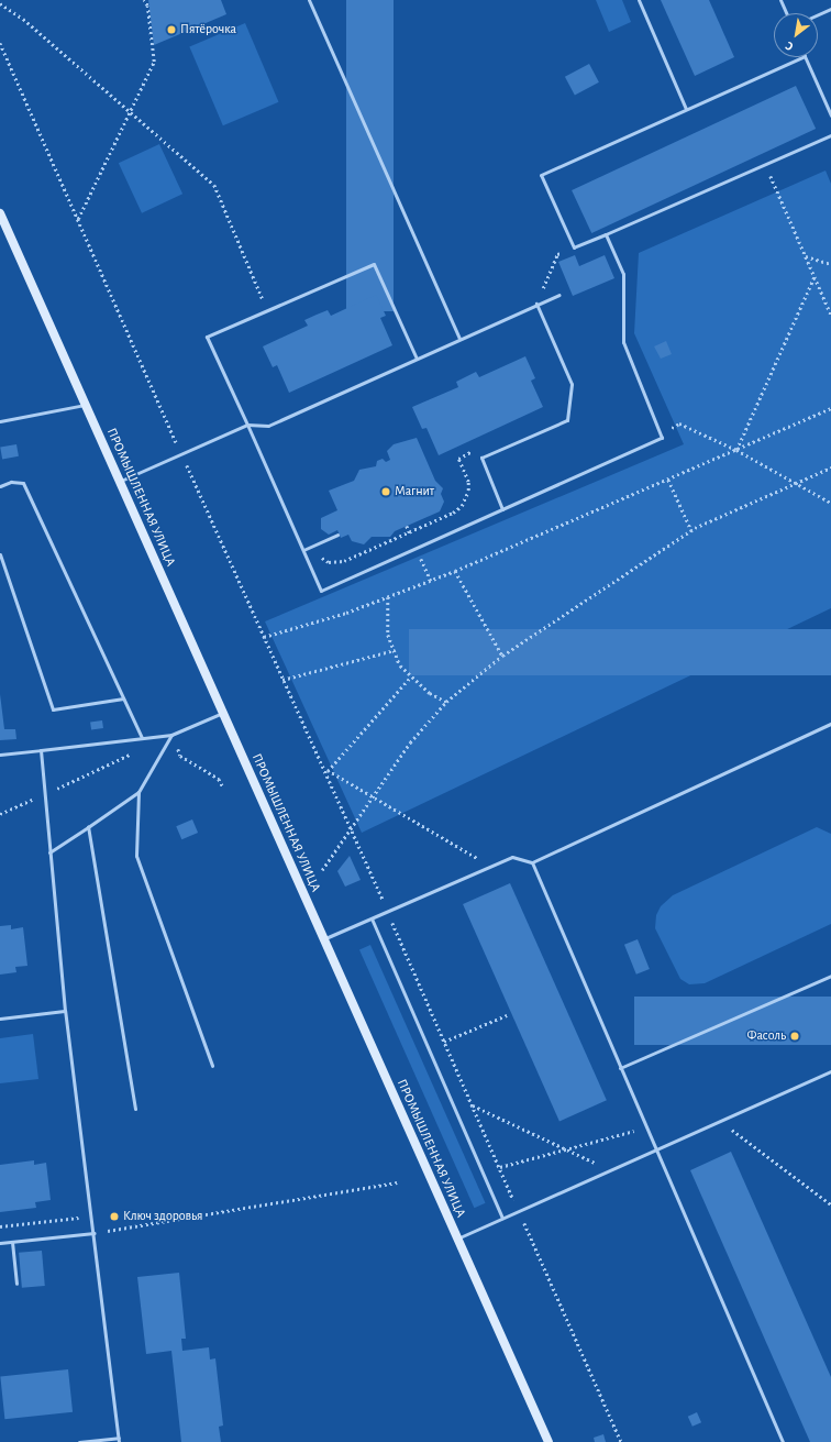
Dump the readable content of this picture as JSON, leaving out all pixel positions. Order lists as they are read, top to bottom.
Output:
{
  "streets": {
    "street": ["ПРОМЫШЛЕННАЯ УЛИЦА"]
  },
  "places": [
    "Пятёрочка",
    "Магнит",
    "Фасоль",
    "Ключ здоровья"
  ],
  "north": "bottom left"
}
